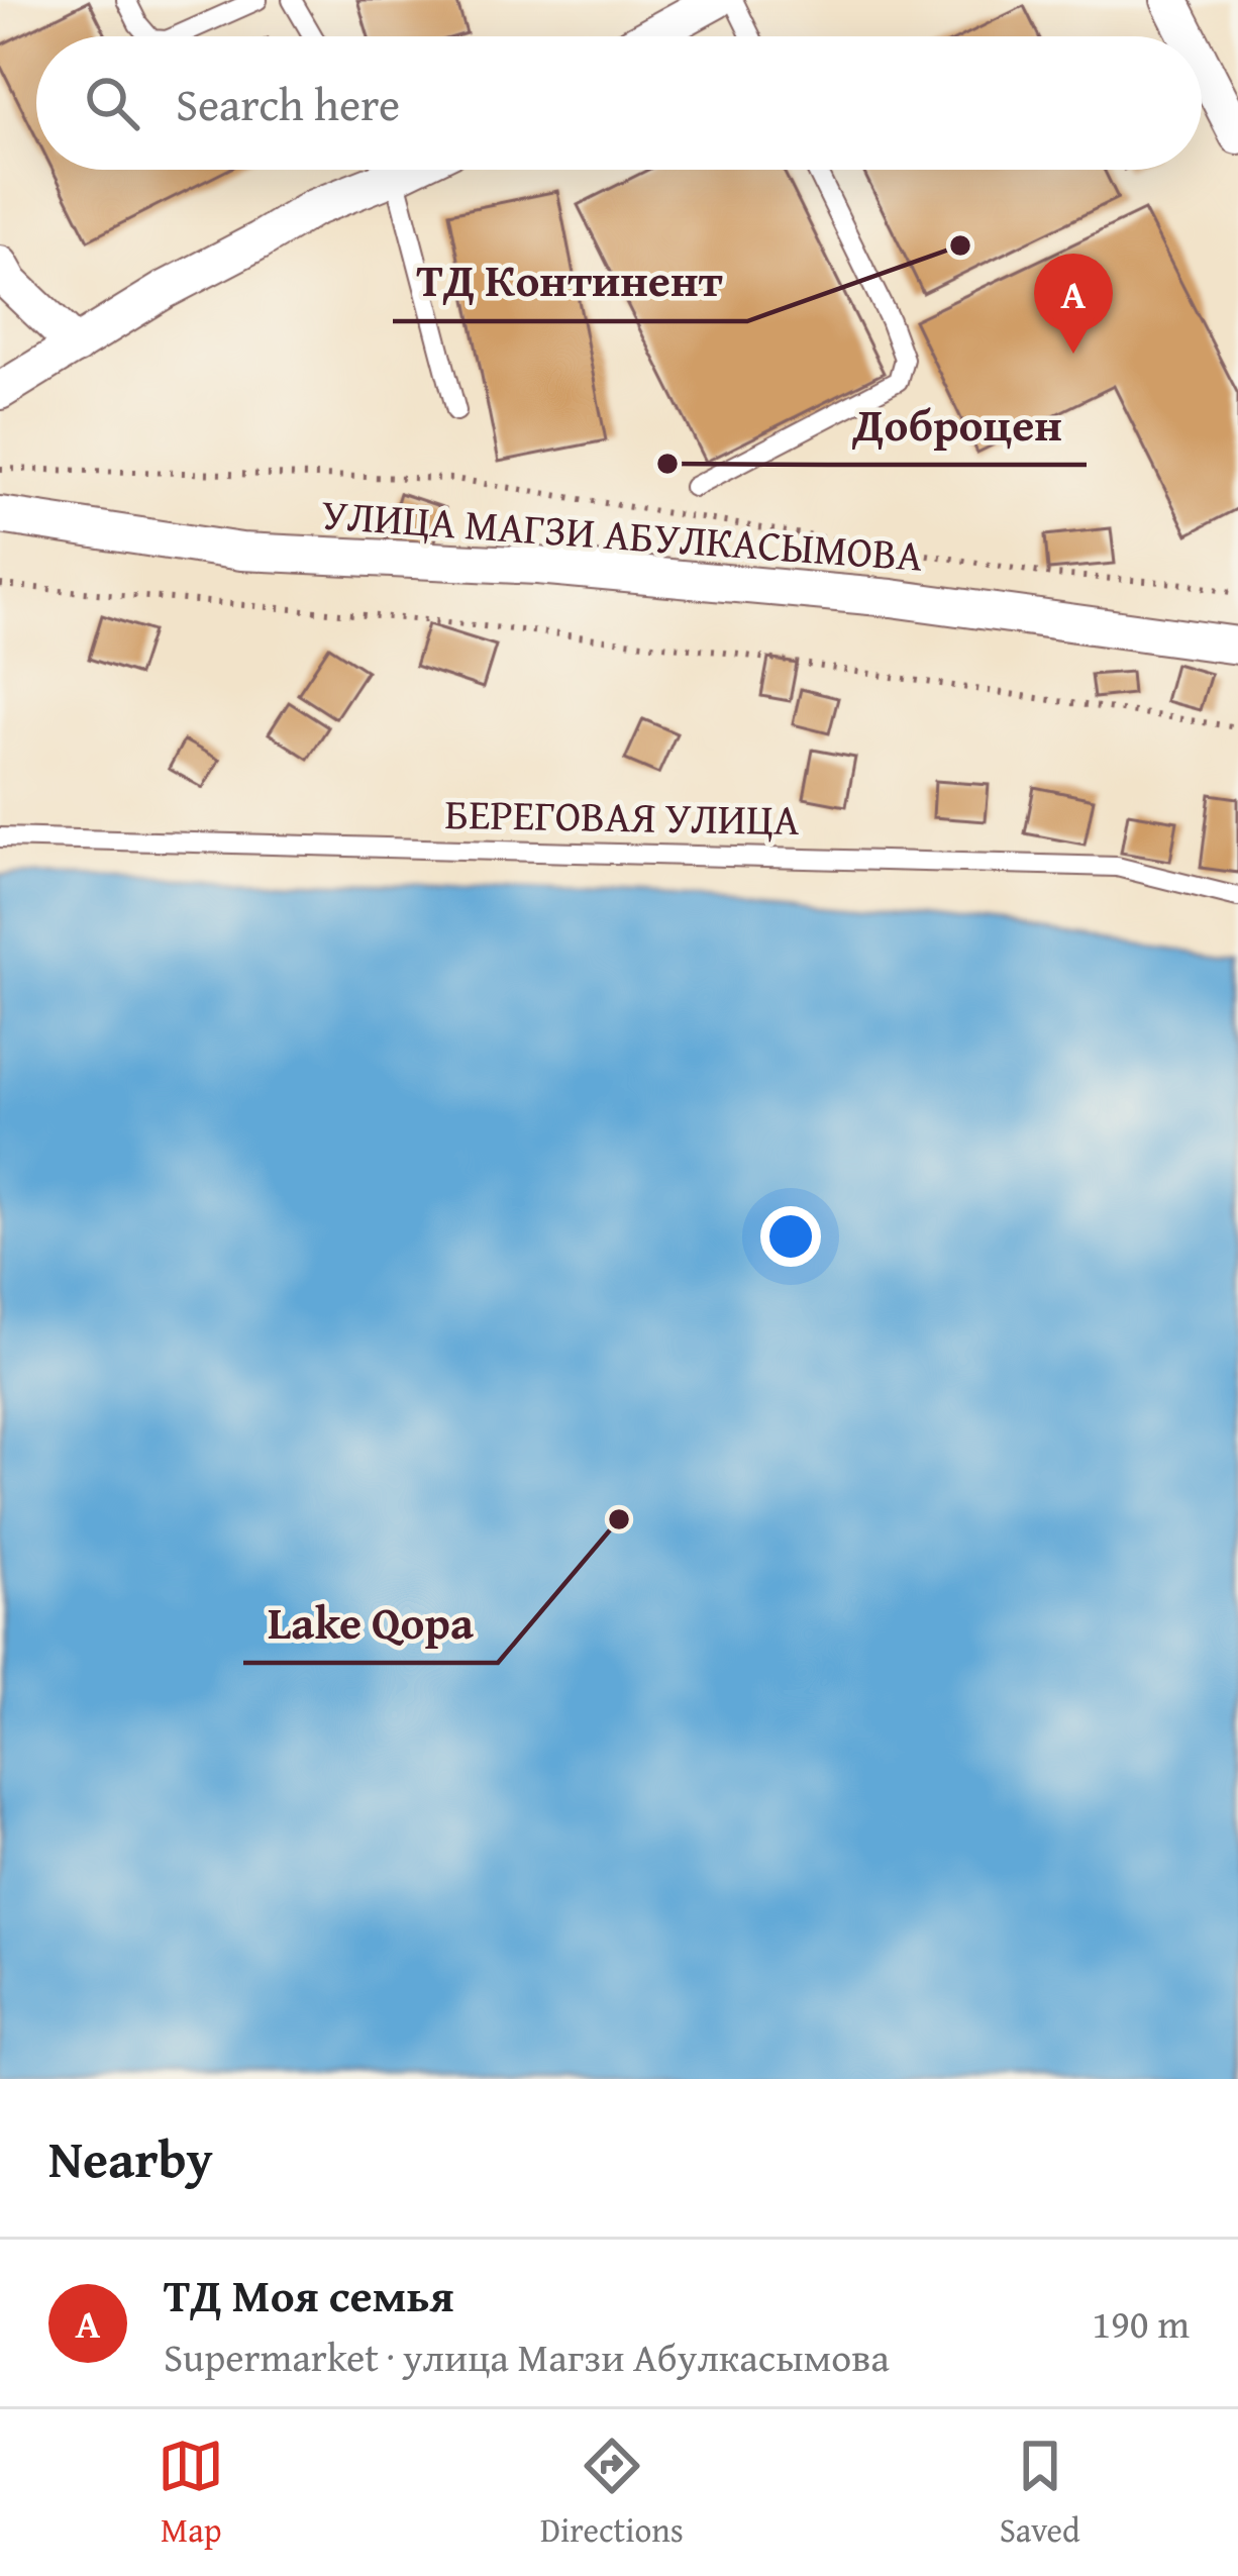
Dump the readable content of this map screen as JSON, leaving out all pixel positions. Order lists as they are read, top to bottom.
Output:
{
  "streets": {
    "street": ["УЛИЦА МАГЗИ АБУЛКАСЫМОВА"],
    "lane": ["БЕРЕГОВАЯ УЛИЦА"]
  },
  "places": ["ТД Континент", "Доброцен", "Lake Qopa"],
  "page": {
    "search": "Search here",
    "pins": "A",
    "heading": "Nearby",
    "list": [
      {
        "mark": "A",
        "name": "ТД Моя семья",
        "note": "Supermarket · улица Магзи Абулкасымова",
        "value": "190 m"
      }
    ],
    "nav": ["Map", "Directions", "Saved"]
  }
}
